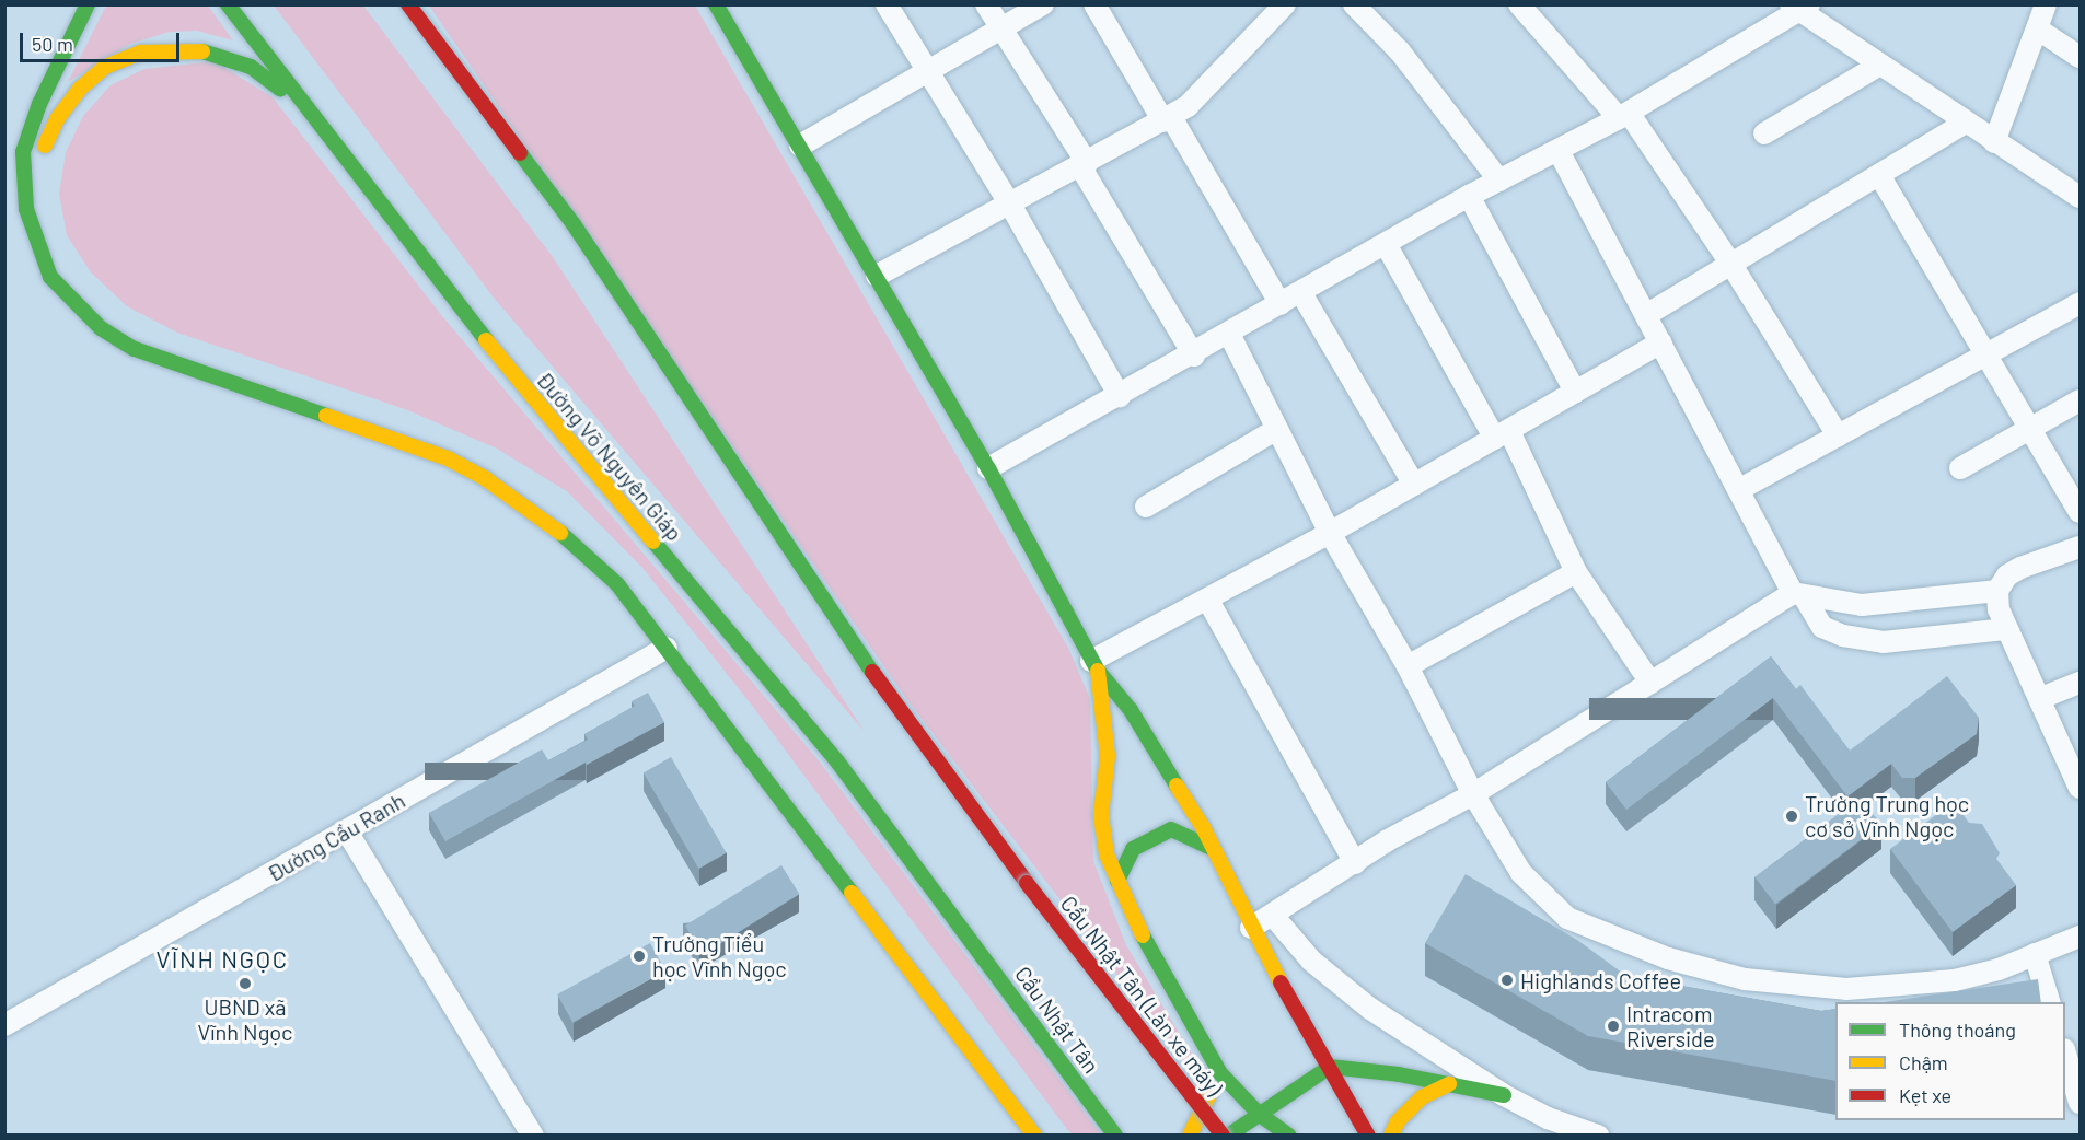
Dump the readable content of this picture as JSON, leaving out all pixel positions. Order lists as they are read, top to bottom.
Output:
{
  "streets": {
    "main road": ["Đường Võ Nguyên Giáp", "Cầu Nhật Tân (Làn xe máy)", "Cầu Nhật Tân"],
    "street": ["Đường Cầu Ranh"]
  },
  "crossings": [
    ["Đường Võ Nguyên Giáp", "Cầu Nhật Tân"]
  ],
  "districts": ["VĨNH NGỌC"],
  "places": [
    "Trường Trung học cơ sở Vĩnh Ngọc",
    "Trường Tiểu học Vĩnh Ngọc",
    "Highlands Coffee",
    "UBND xã Vĩnh Ngọc",
    "Intracom Riverside"
  ],
  "legend": ["Thông thoáng", "Chậm", "Kẹt xe"],
  "scale_bar": "50 m"
}
